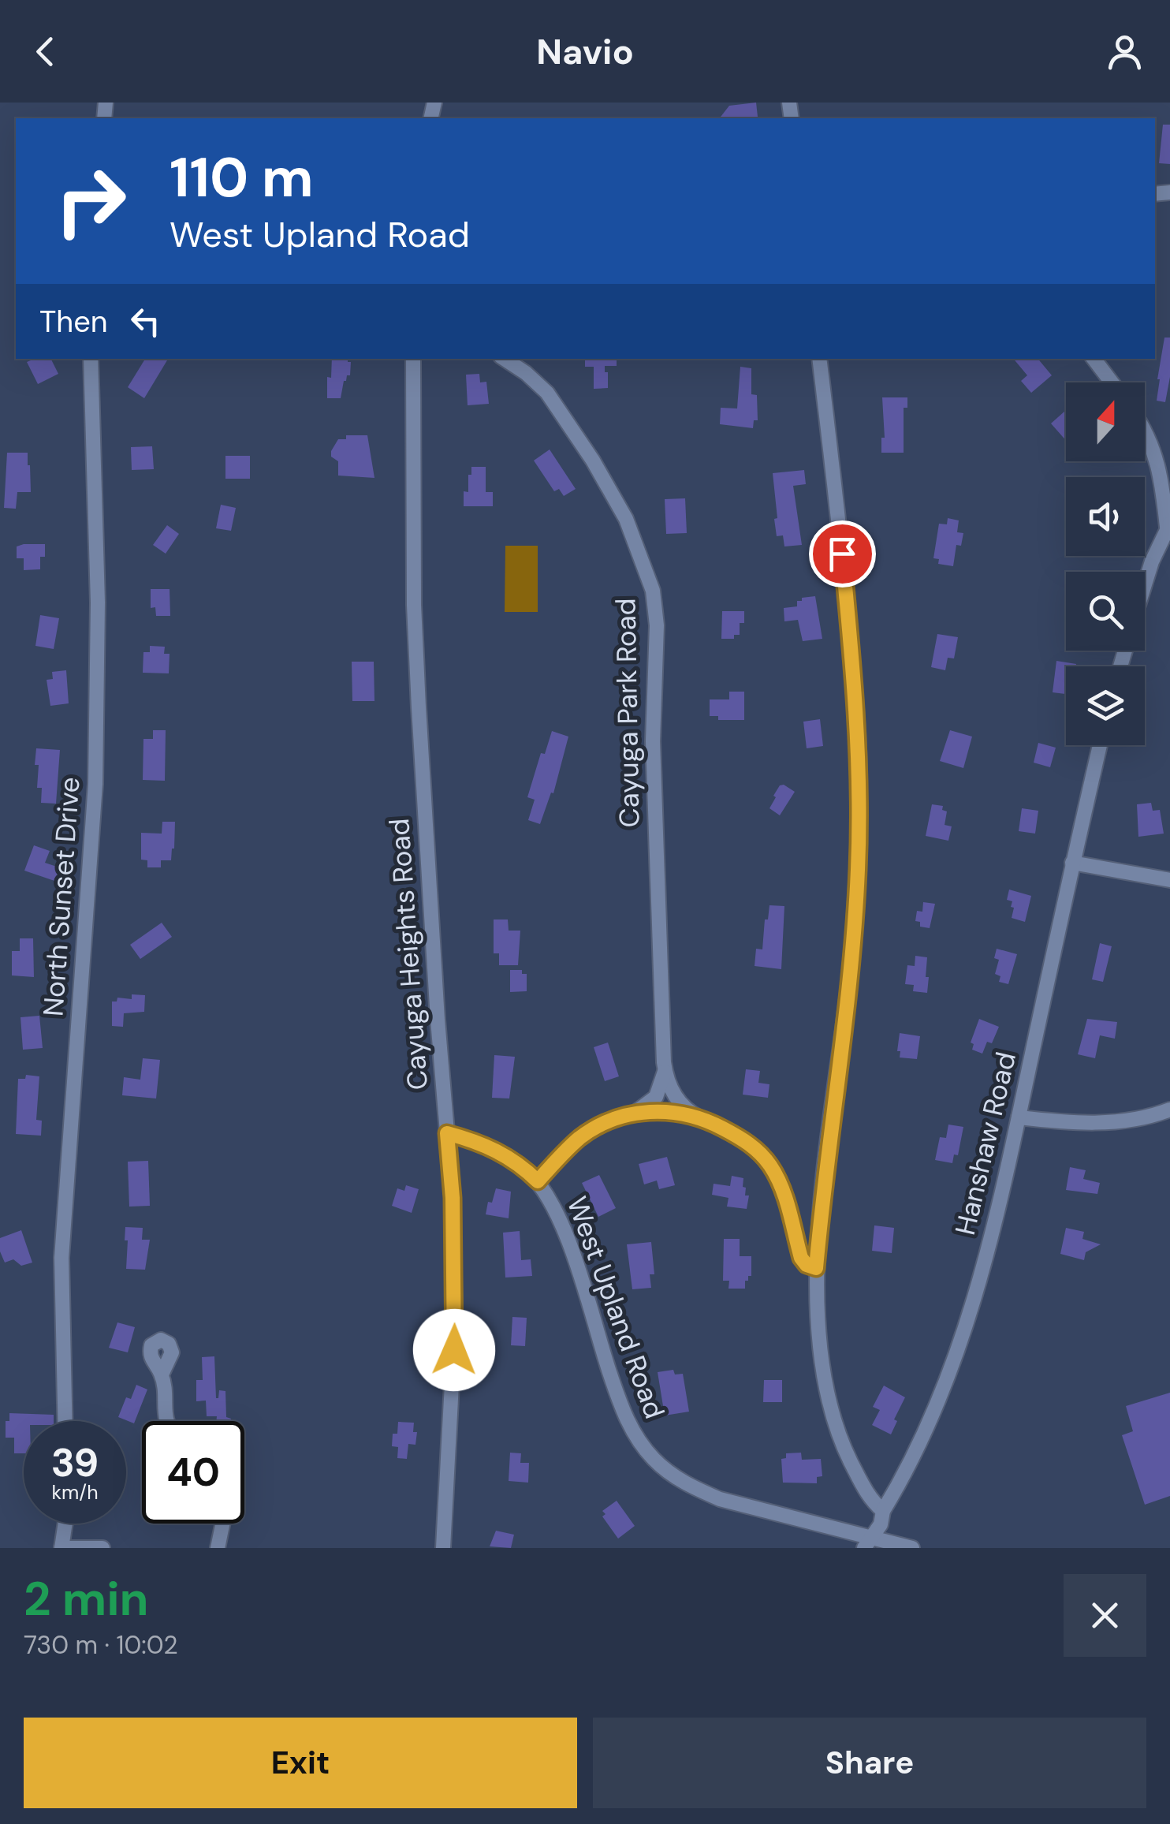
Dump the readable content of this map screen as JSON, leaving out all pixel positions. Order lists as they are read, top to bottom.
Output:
{
  "streets": {
    "street": [
      "Cayuga Park Road",
      "North Sunset Drive",
      "Cayuga Heights Road",
      "Hanshaw Road",
      "West Upland Road"
    ]
  },
  "crossings": [
    ["Cayuga Heights Road", "West Upland Road"],
    ["Hanshaw Road", "West Upland Road"]
  ],
  "north": "top",
  "page": {
    "header": "Navio",
    "turn": ["110 m", "West Upland Road"],
    "then": "Then",
    "speed": "39 km/h",
    "limit": "40",
    "heading": ["2 min", "730 m · 10:02"],
    "buttons": ["Exit", "Share"]
  }
}
